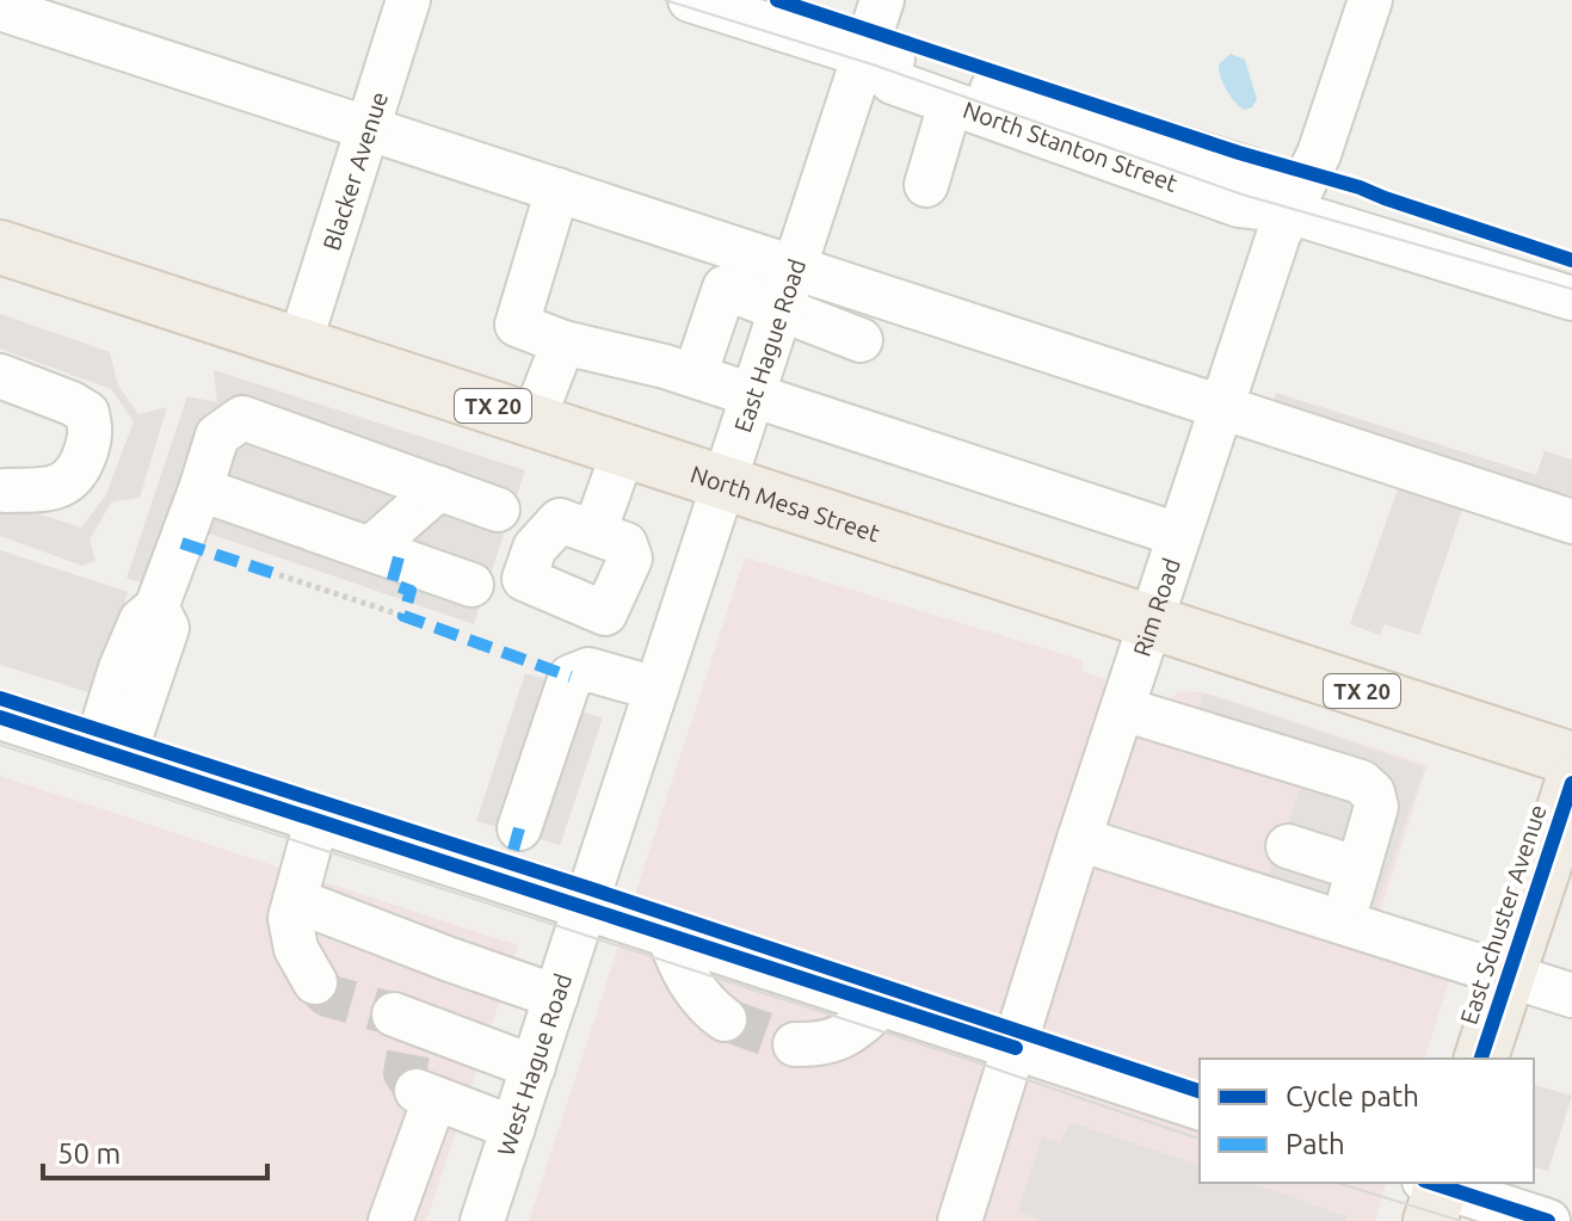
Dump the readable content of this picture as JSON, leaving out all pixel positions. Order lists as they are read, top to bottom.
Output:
{
  "streets": {
    "main road": ["TX 20", "North Mesa Street", "East Schuster Avenue"],
    "street": [
      "North Stanton Street",
      "Blacker Avenue",
      "East Hague Road",
      "Rim Road",
      "West Hague Road"
    ]
  },
  "crossings": [
    ["North Stanton Street", "East Hague Road"],
    ["North Stanton Street", "Rim Road"],
    ["Blacker Avenue", "North Mesa Street"],
    ["East Hague Road", "North Mesa Street"],
    ["East Hague Road", "West Hague Road"],
    ["North Mesa Street", "Rim Road"]
  ],
  "legend": ["Cycle path", "Path"],
  "scale_bar": "50 m"
}
